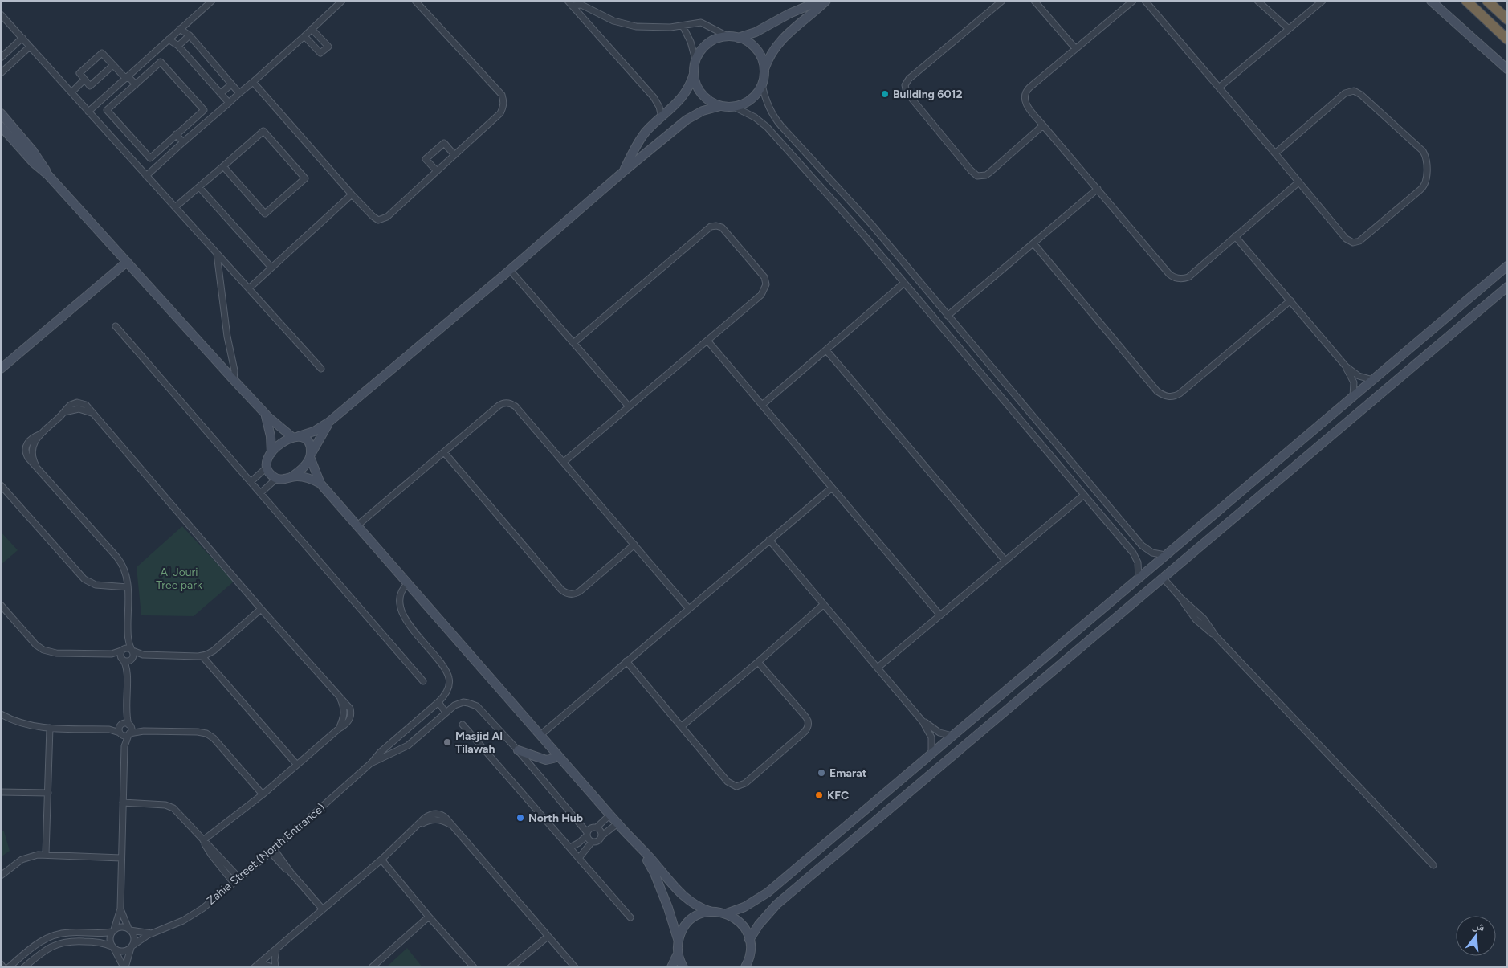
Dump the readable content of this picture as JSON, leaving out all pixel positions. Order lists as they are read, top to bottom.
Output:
{
  "streets": {
    "street": ["Zahia Street (North Entrance)"]
  },
  "parks": ["Al Jouri Tree park"],
  "places": [
    "Building 6012",
    "Masjid Al Tilawah",
    "Emarat",
    "KFC",
    "North Hub"
  ],
  "north": "top"
}
